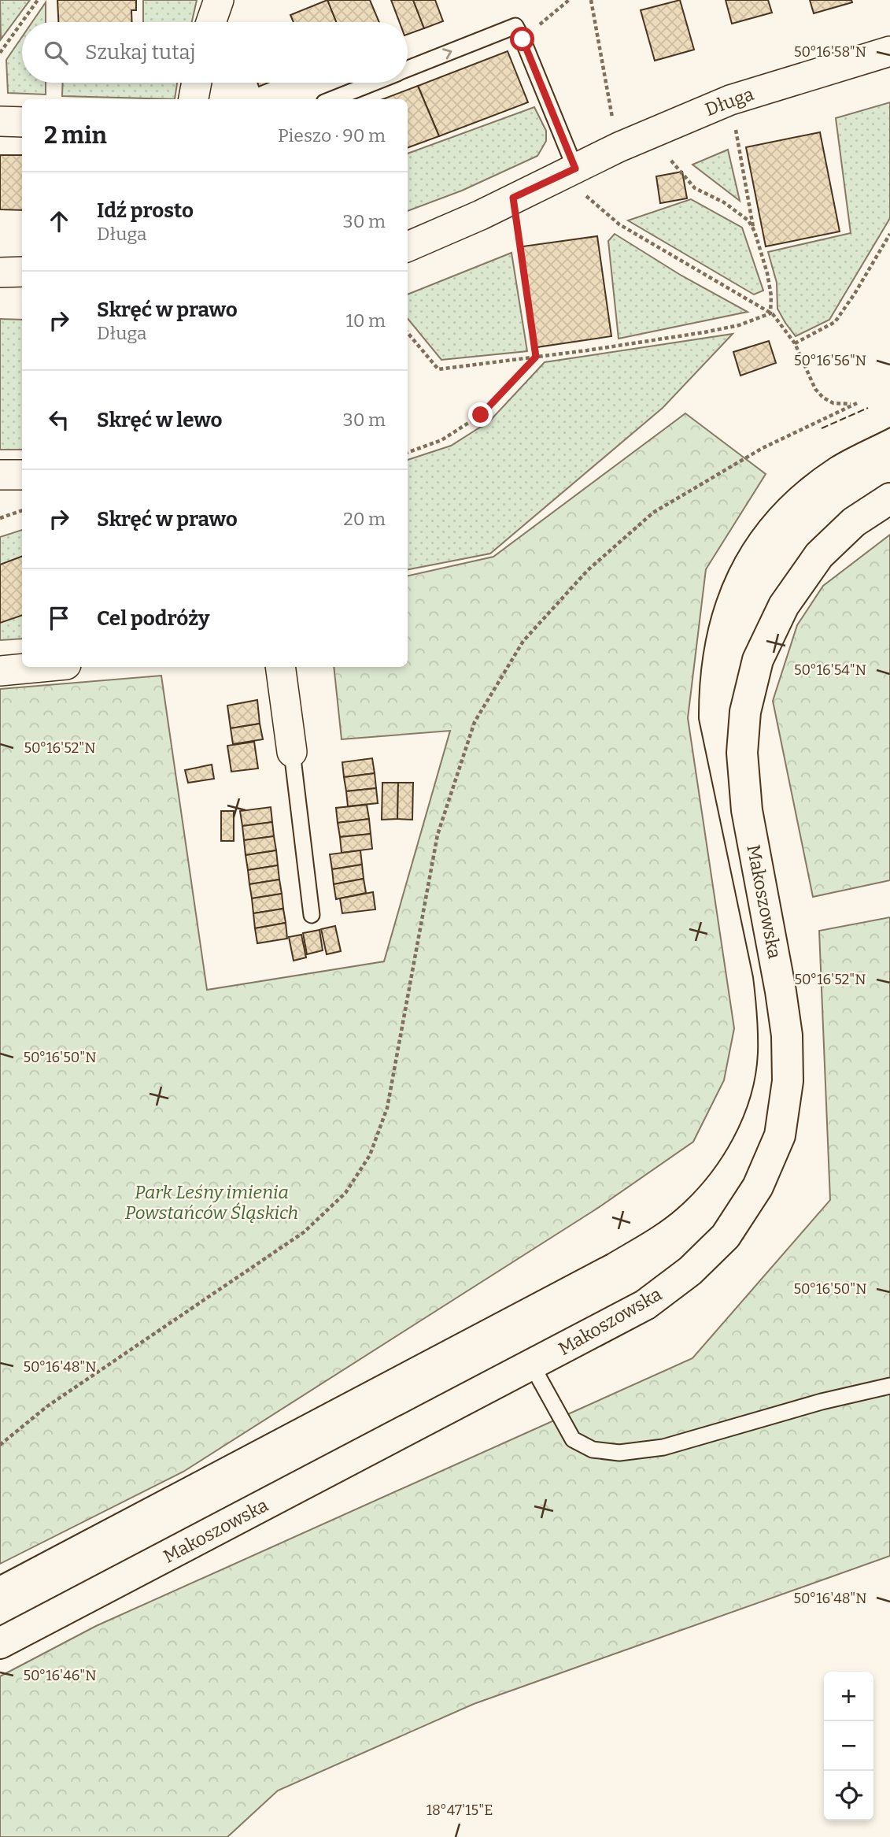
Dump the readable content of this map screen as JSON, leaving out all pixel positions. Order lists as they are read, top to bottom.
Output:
{
  "streets": {
    "main road": ["Makoszowska"],
    "street": ["Długa"]
  },
  "parks": ["Park Leśny imienia Powstańców Śląskich"],
  "page": {
    "search": "Szukaj tutaj",
    "heading": ["2 min", "Pieszo · 90 m"],
    "list": [
      ["Idź prosto", "Długa", "30 m"],
      ["Skręć w prawo", "Długa", "10 m"],
      ["Skręć w lewo", "30 m"],
      ["Skręć w prawo", "20 m"],
      "Cel podróży"
    ],
    "map_buttons": ["+", "−"]
  },
  "coordinates": [
    "50°16'58\"N",
    "50°16'56\"N",
    "50°16'54\"N",
    "50°16'52\"N",
    "50°16'50\"N",
    "50°16'48\"N",
    "50°16'46\"N",
    "18°47'15\"E"
  ]
}
